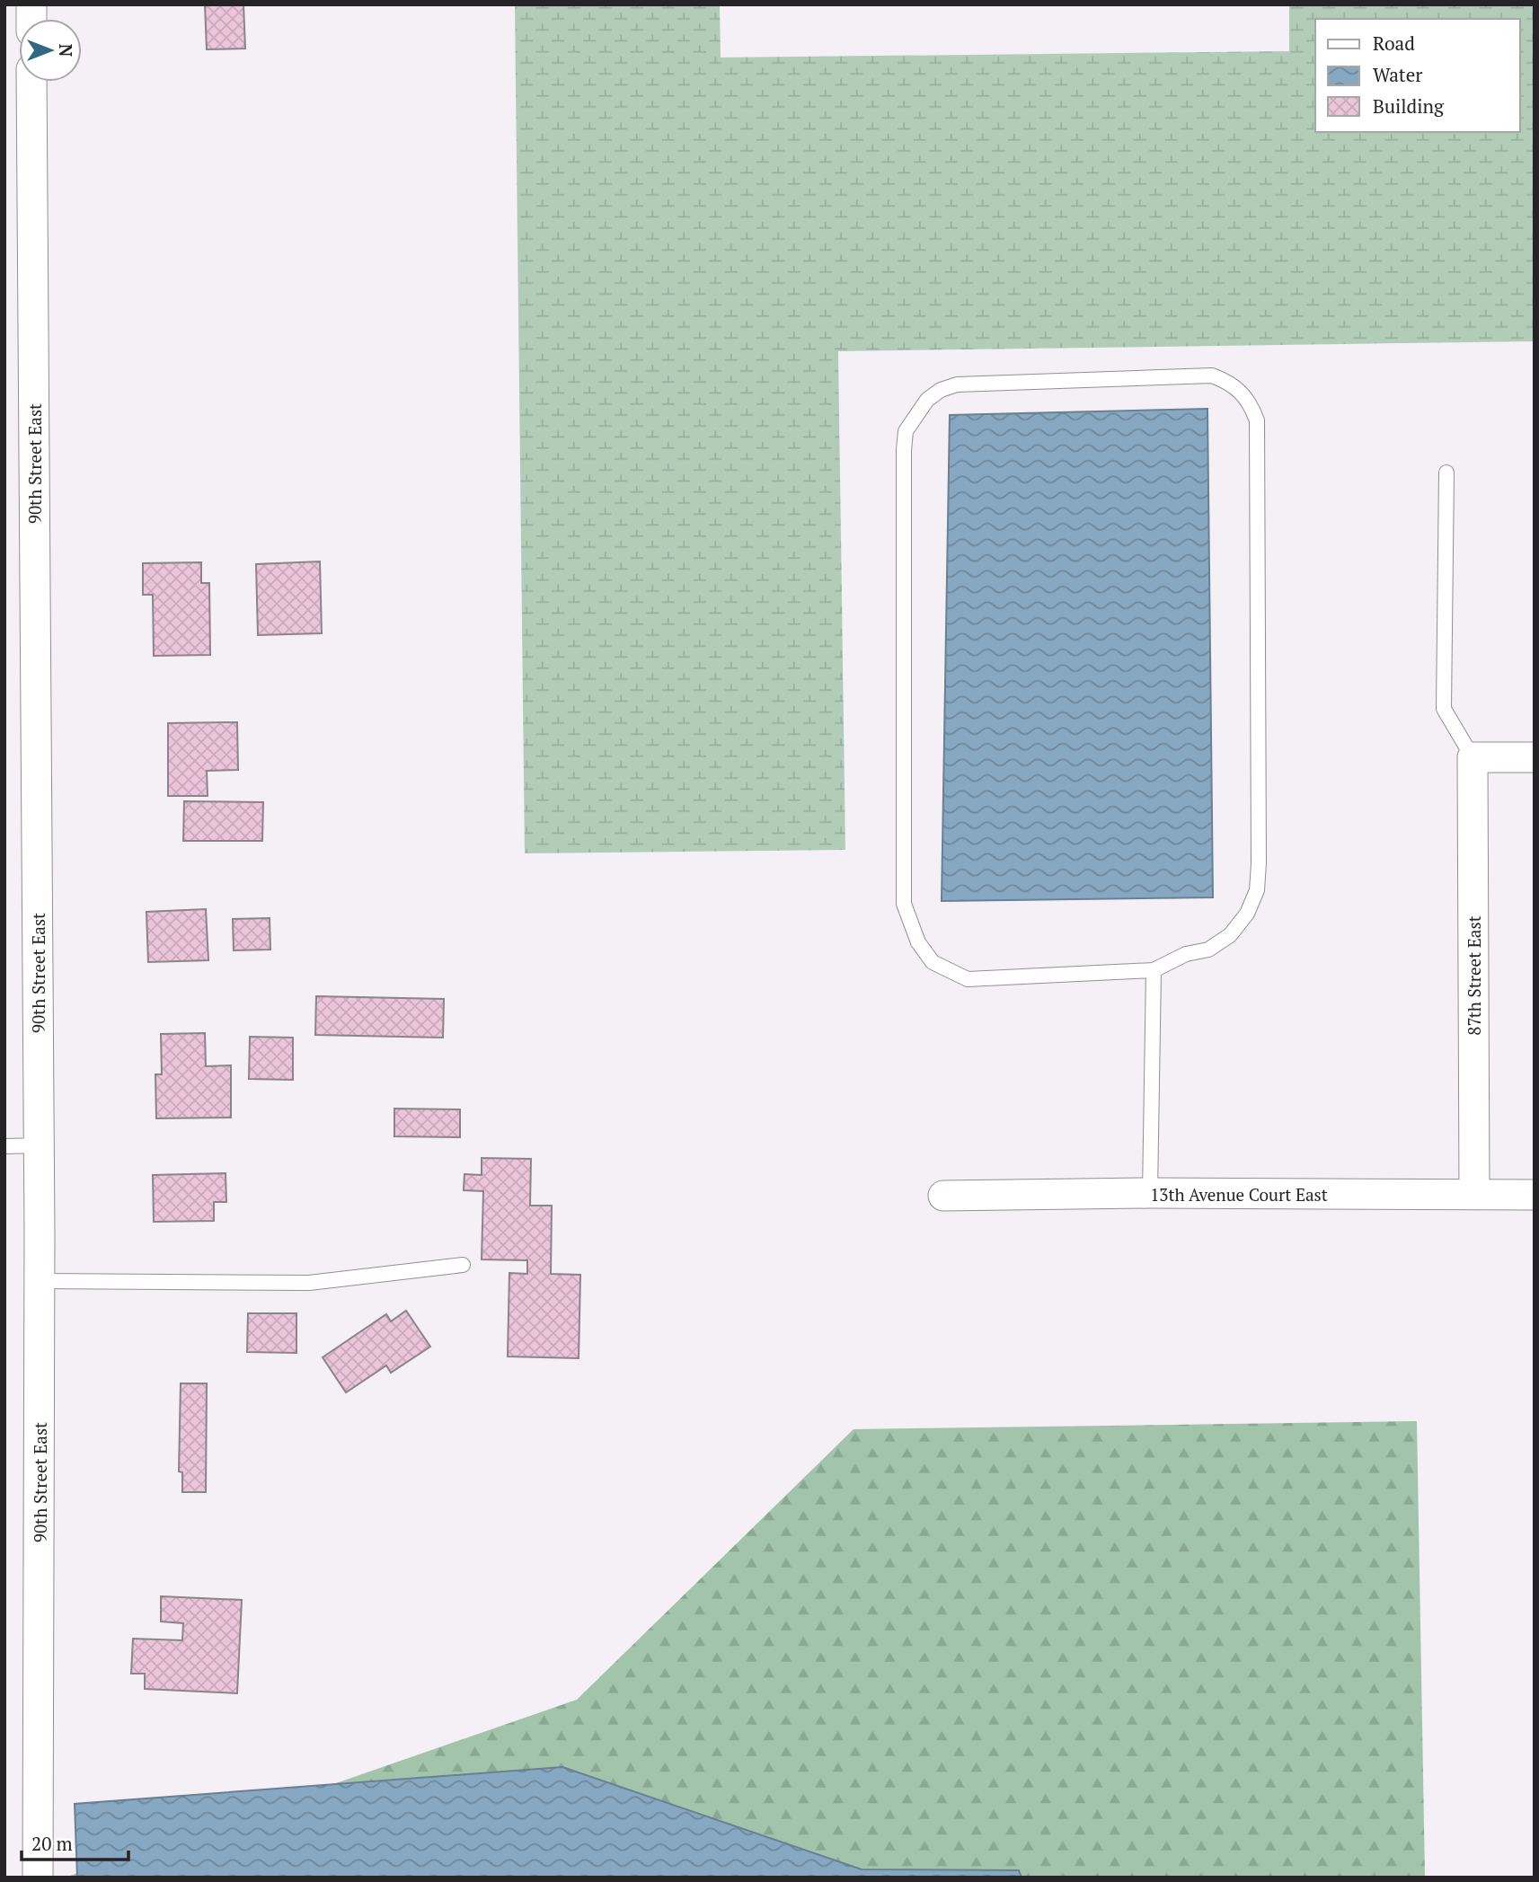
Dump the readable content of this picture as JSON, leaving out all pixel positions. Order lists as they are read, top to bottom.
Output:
{
  "streets": {
    "street": ["90th Street East", "87th Street East", "13th Avenue Court East"]
  },
  "crossings": [
    ["87th Street East", "13th Avenue Court East"]
  ],
  "legend": ["Road", "Water", "Building"],
  "scale_bar": "20 m",
  "north": "right"
}
